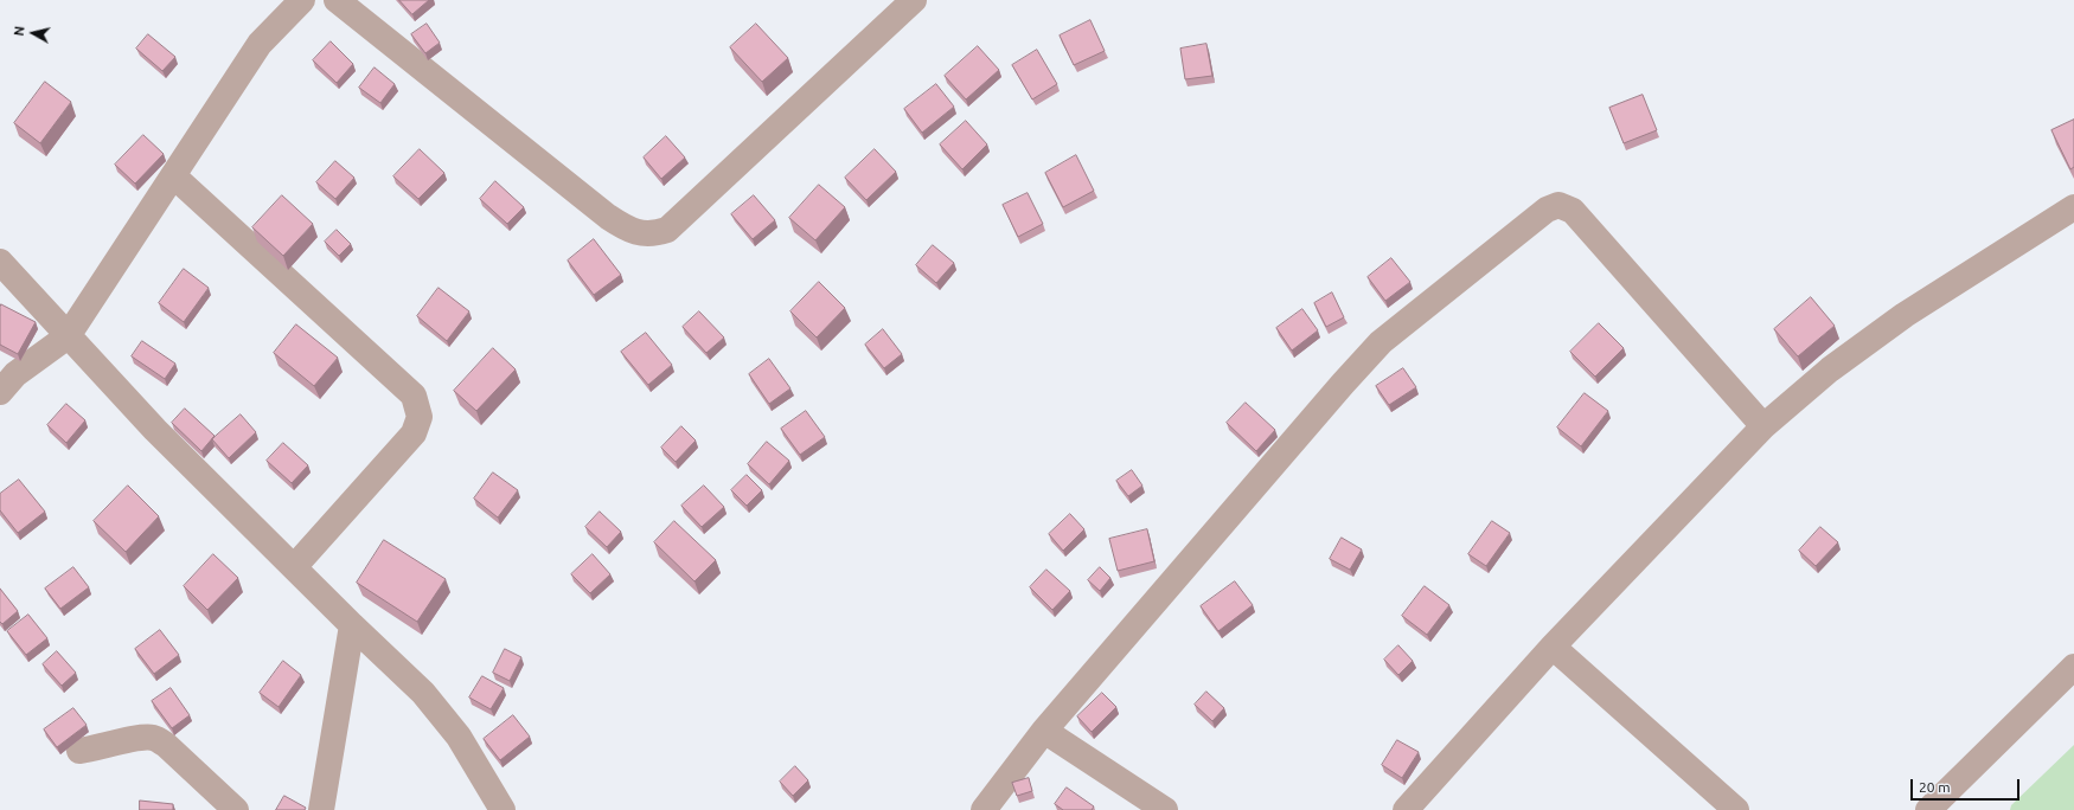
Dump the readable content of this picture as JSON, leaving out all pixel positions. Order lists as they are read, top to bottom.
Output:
{
  "scale_bar": "20 m",
  "north": "left"
}
